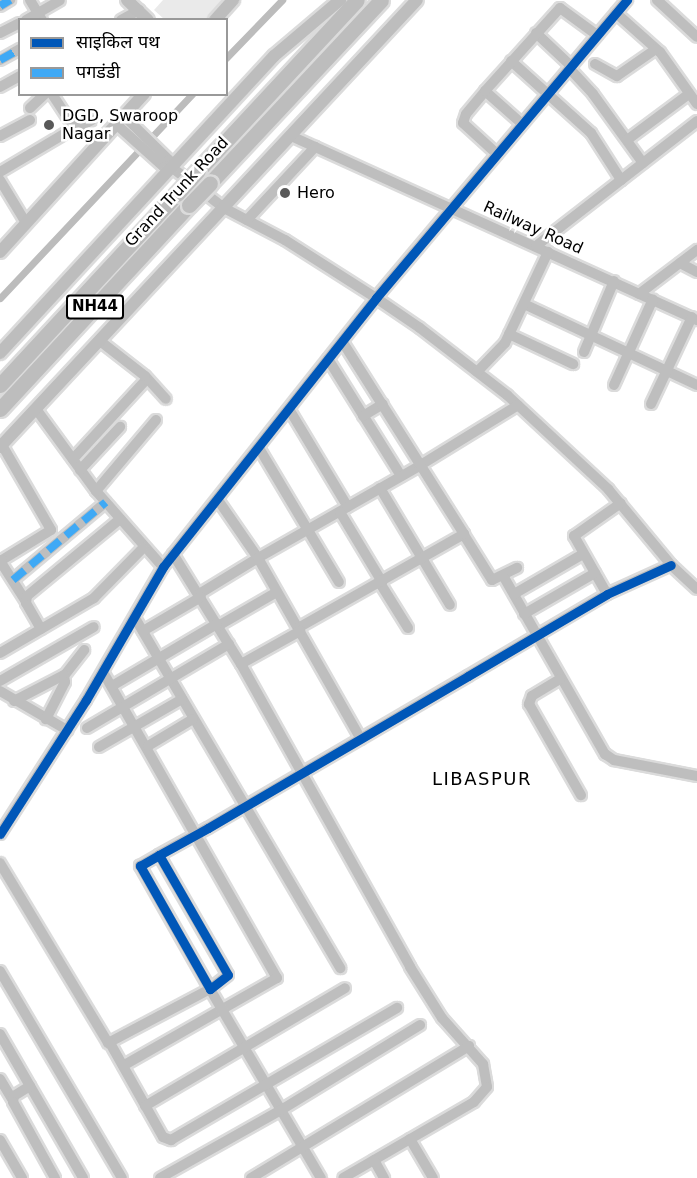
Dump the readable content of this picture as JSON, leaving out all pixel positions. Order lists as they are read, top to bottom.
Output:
{
  "streets": {
    "highway": ["Grand Trunk Road", "NH44"],
    "street": ["Railway Road"]
  },
  "districts": ["LIBASPUR"],
  "places": ["DGD, Swaroop Nagar", "Hero"],
  "legend": ["साइकिल पथ", "पगडंडी"]
}
